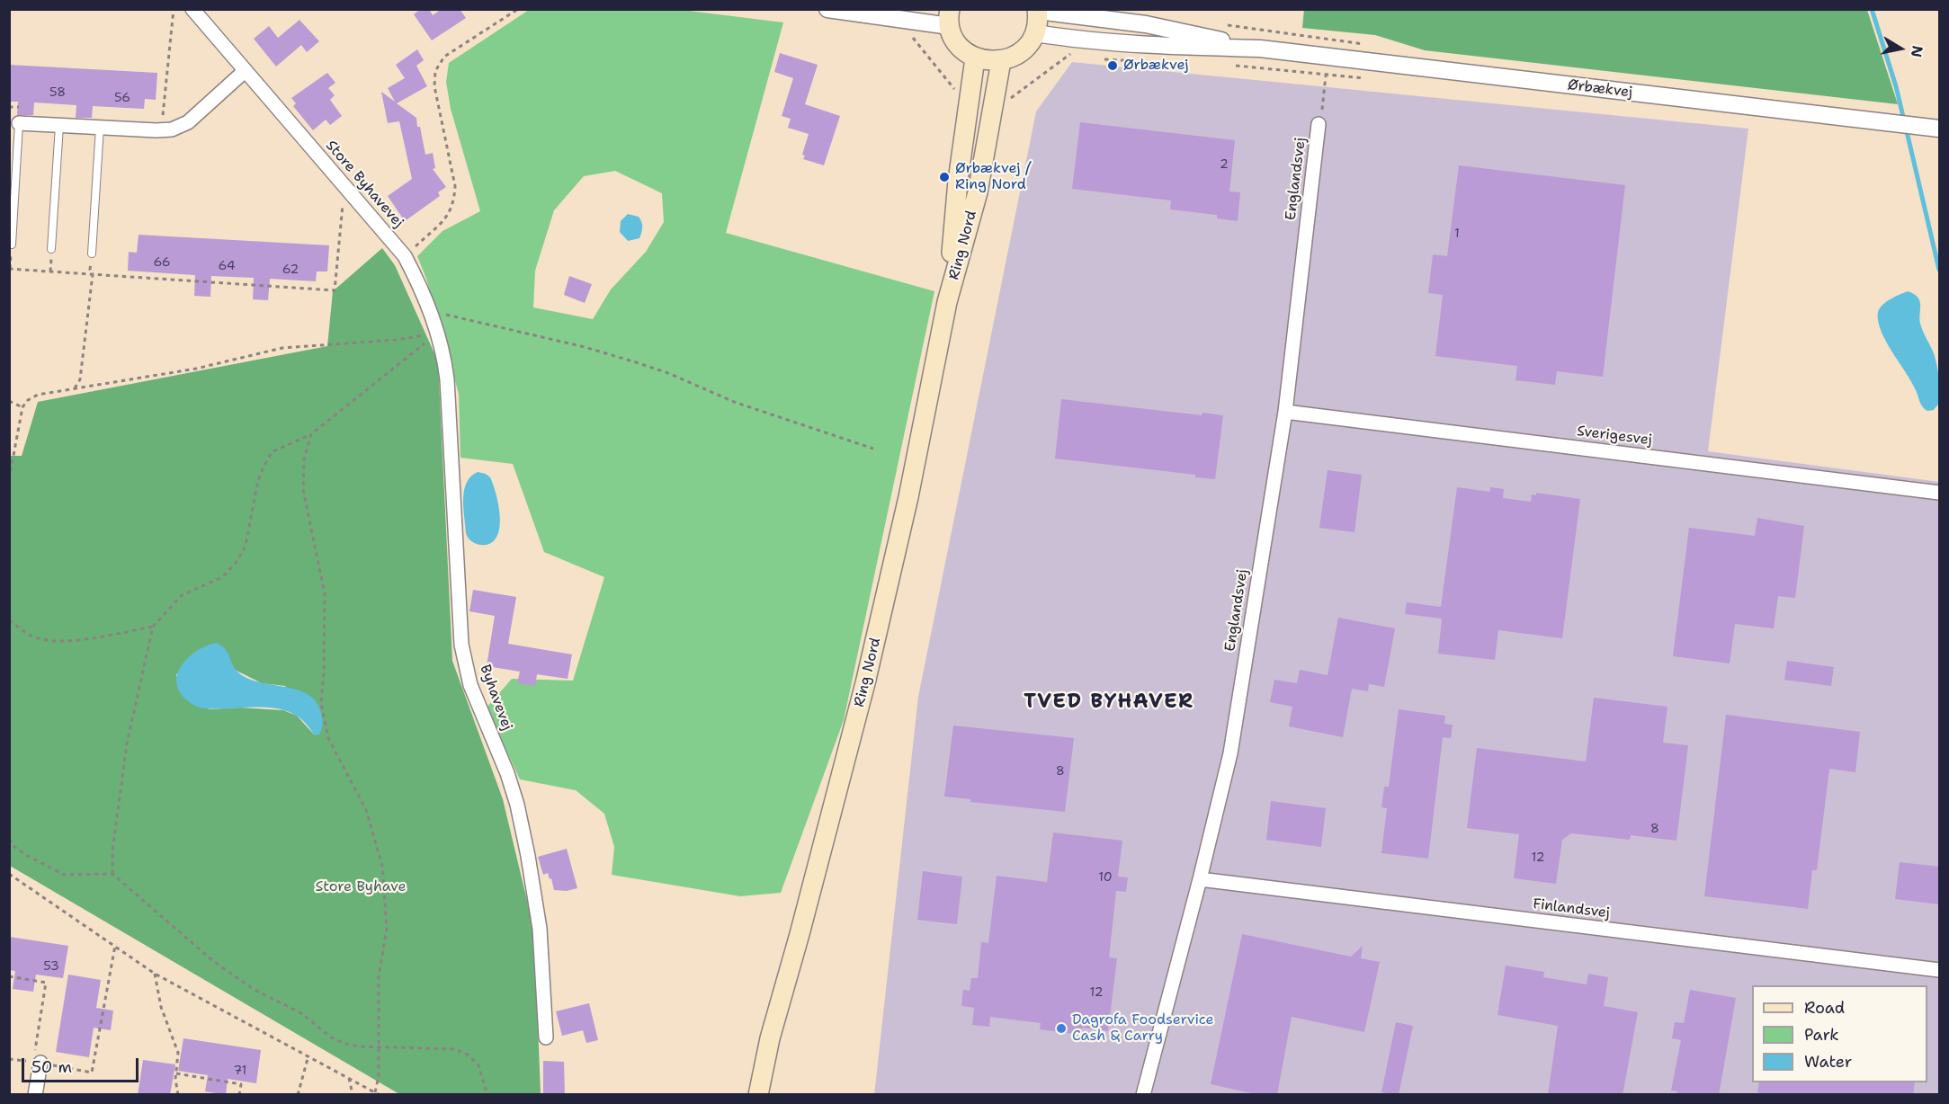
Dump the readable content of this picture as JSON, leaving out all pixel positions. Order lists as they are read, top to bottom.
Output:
{
  "streets": {
    "main road": ["Ring Nord"],
    "street": [
      "Ørbækvej",
      "Englandsvej",
      "Store Byhavevej",
      "Sverigesvej",
      "Byhavevej",
      "Finlandsvej"
    ]
  },
  "crossings": [
    ["Englandsvej", "Sverigesvej"],
    ["Englandsvej", "Finlandsvej"],
    ["Store Byhavevej", "Byhavevej"]
  ],
  "districts": ["TVED BYHAVER"],
  "parks": ["Store Byhave"],
  "places": ["Ørbækvej", "Ørbækvej / Ring Nord", "Dagrofa Foodservice Cash & Carry"],
  "house_numbers": [
    "58",
    "56",
    "2",
    "1",
    "66",
    "64",
    "62",
    "8",
    "8",
    "12",
    "10",
    "53",
    "12",
    "71"
  ],
  "legend": ["Road", "Park", "Water"],
  "scale_bar": "50 m",
  "north": "right"
}
